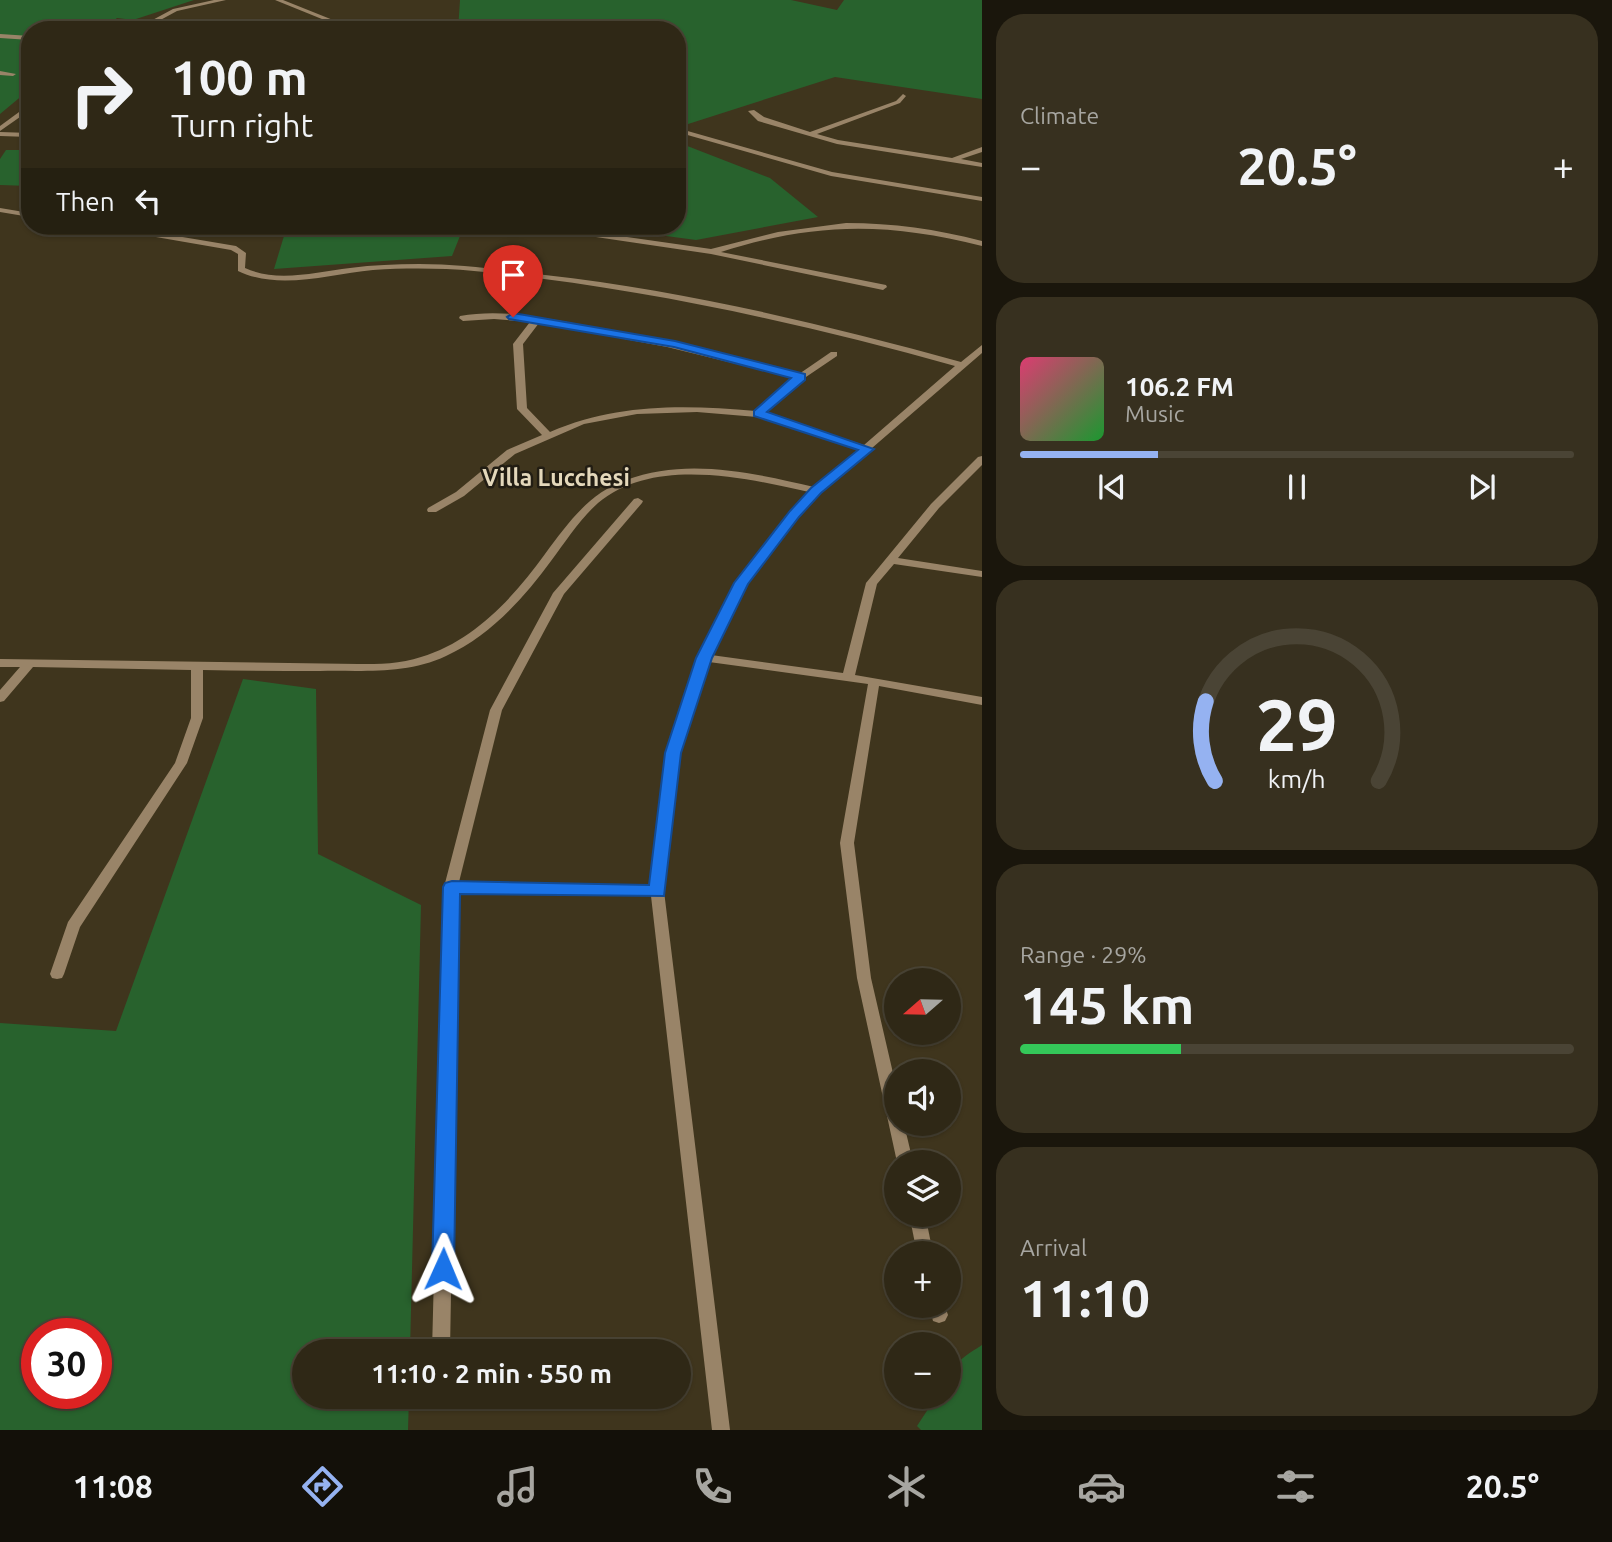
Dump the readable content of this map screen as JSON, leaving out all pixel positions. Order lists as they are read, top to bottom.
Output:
{
  "districts": ["Villa Lucchesi"],
  "north": "left",
  "page": {
    "tile": [
      "Climate",
      ["Range · 29%", "145 km"],
      ["Arrival", "11:10"]
    ],
    "turn": ["100 m", "Turn right"],
    "heat": ["−", "20.5°", "+"],
    "then": "Then",
    "song": ["106.2 FM", "Music"],
    "map_buttons": ["+", "−"],
    "limit": "30",
    "trip": "11:10 · 2 min · 550 m",
    "tabs": ["11:08", "20.5°"],
    "gauge": ["29", "km/h"]
  }
}
